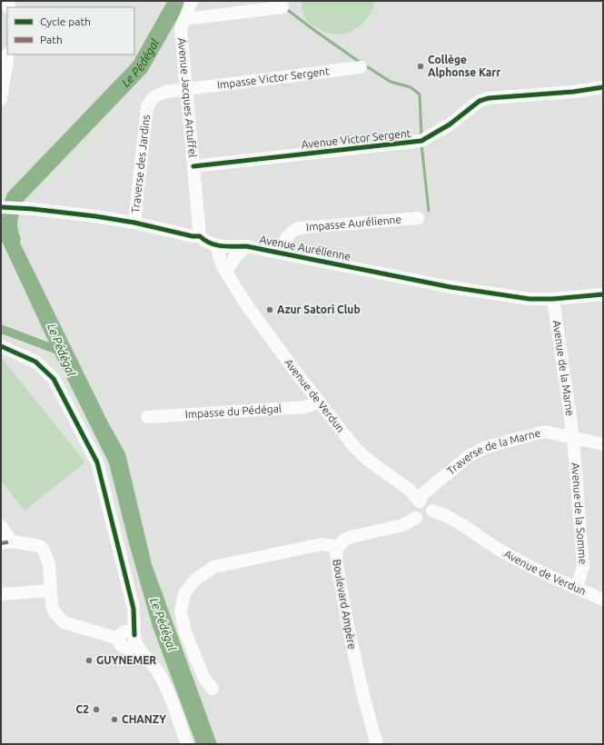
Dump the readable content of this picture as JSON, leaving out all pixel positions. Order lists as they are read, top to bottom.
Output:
{
  "streets": {
    "street": [
      "Impasse Victor Sergent",
      "Avenue Jacques Artuffel",
      "Avenue Victor Sergent",
      "Traverse des Jardins",
      "Impasse Aurélienne",
      "Avenue Aurélienne",
      "Avenue de la Marne",
      "Avenue de Verdun",
      "Impasse du Pédégal",
      "Traverse de la Marne",
      "Avenue de la Somme",
      "Boulevard Ampère"
    ]
  },
  "crossings": [
    ["Impasse Victor Sergent", "Avenue Jacques Artuffel"],
    ["Impasse Victor Sergent", "Traverse des Jardins"],
    ["Avenue Jacques Artuffel", "Avenue Victor Sergent"],
    ["Avenue Jacques Artuffel", "Traverse des Jardins"],
    ["Impasse Aurélienne", "Avenue Aurélienne"],
    ["Avenue Aurélienne", "Avenue de la Marne"],
    ["Avenue Aurélienne", "Avenue de Verdun"],
    ["Avenue de la Marne", "Traverse de la Marne"],
    ["Avenue de la Marne", "Avenue de la Somme"],
    ["Avenue de Verdun", "Impasse du Pédégal"],
    ["Avenue de Verdun", "Traverse de la Marne"],
    ["Avenue de Verdun", "Avenue de la Somme"],
    ["Avenue de Verdun", "Boulevard Ampère"],
    ["Traverse de la Marne", "Avenue de la Somme"],
    ["Traverse de la Marne", "Boulevard Ampère"]
  ],
  "water": ["Le Pédégal"],
  "places": [
    "Collège Alphonse Karr",
    "Azur Satori Club",
    "GUYNEMER",
    "C2",
    "CHANZY"
  ],
  "legend": ["Cycle path", "Path"]
}
